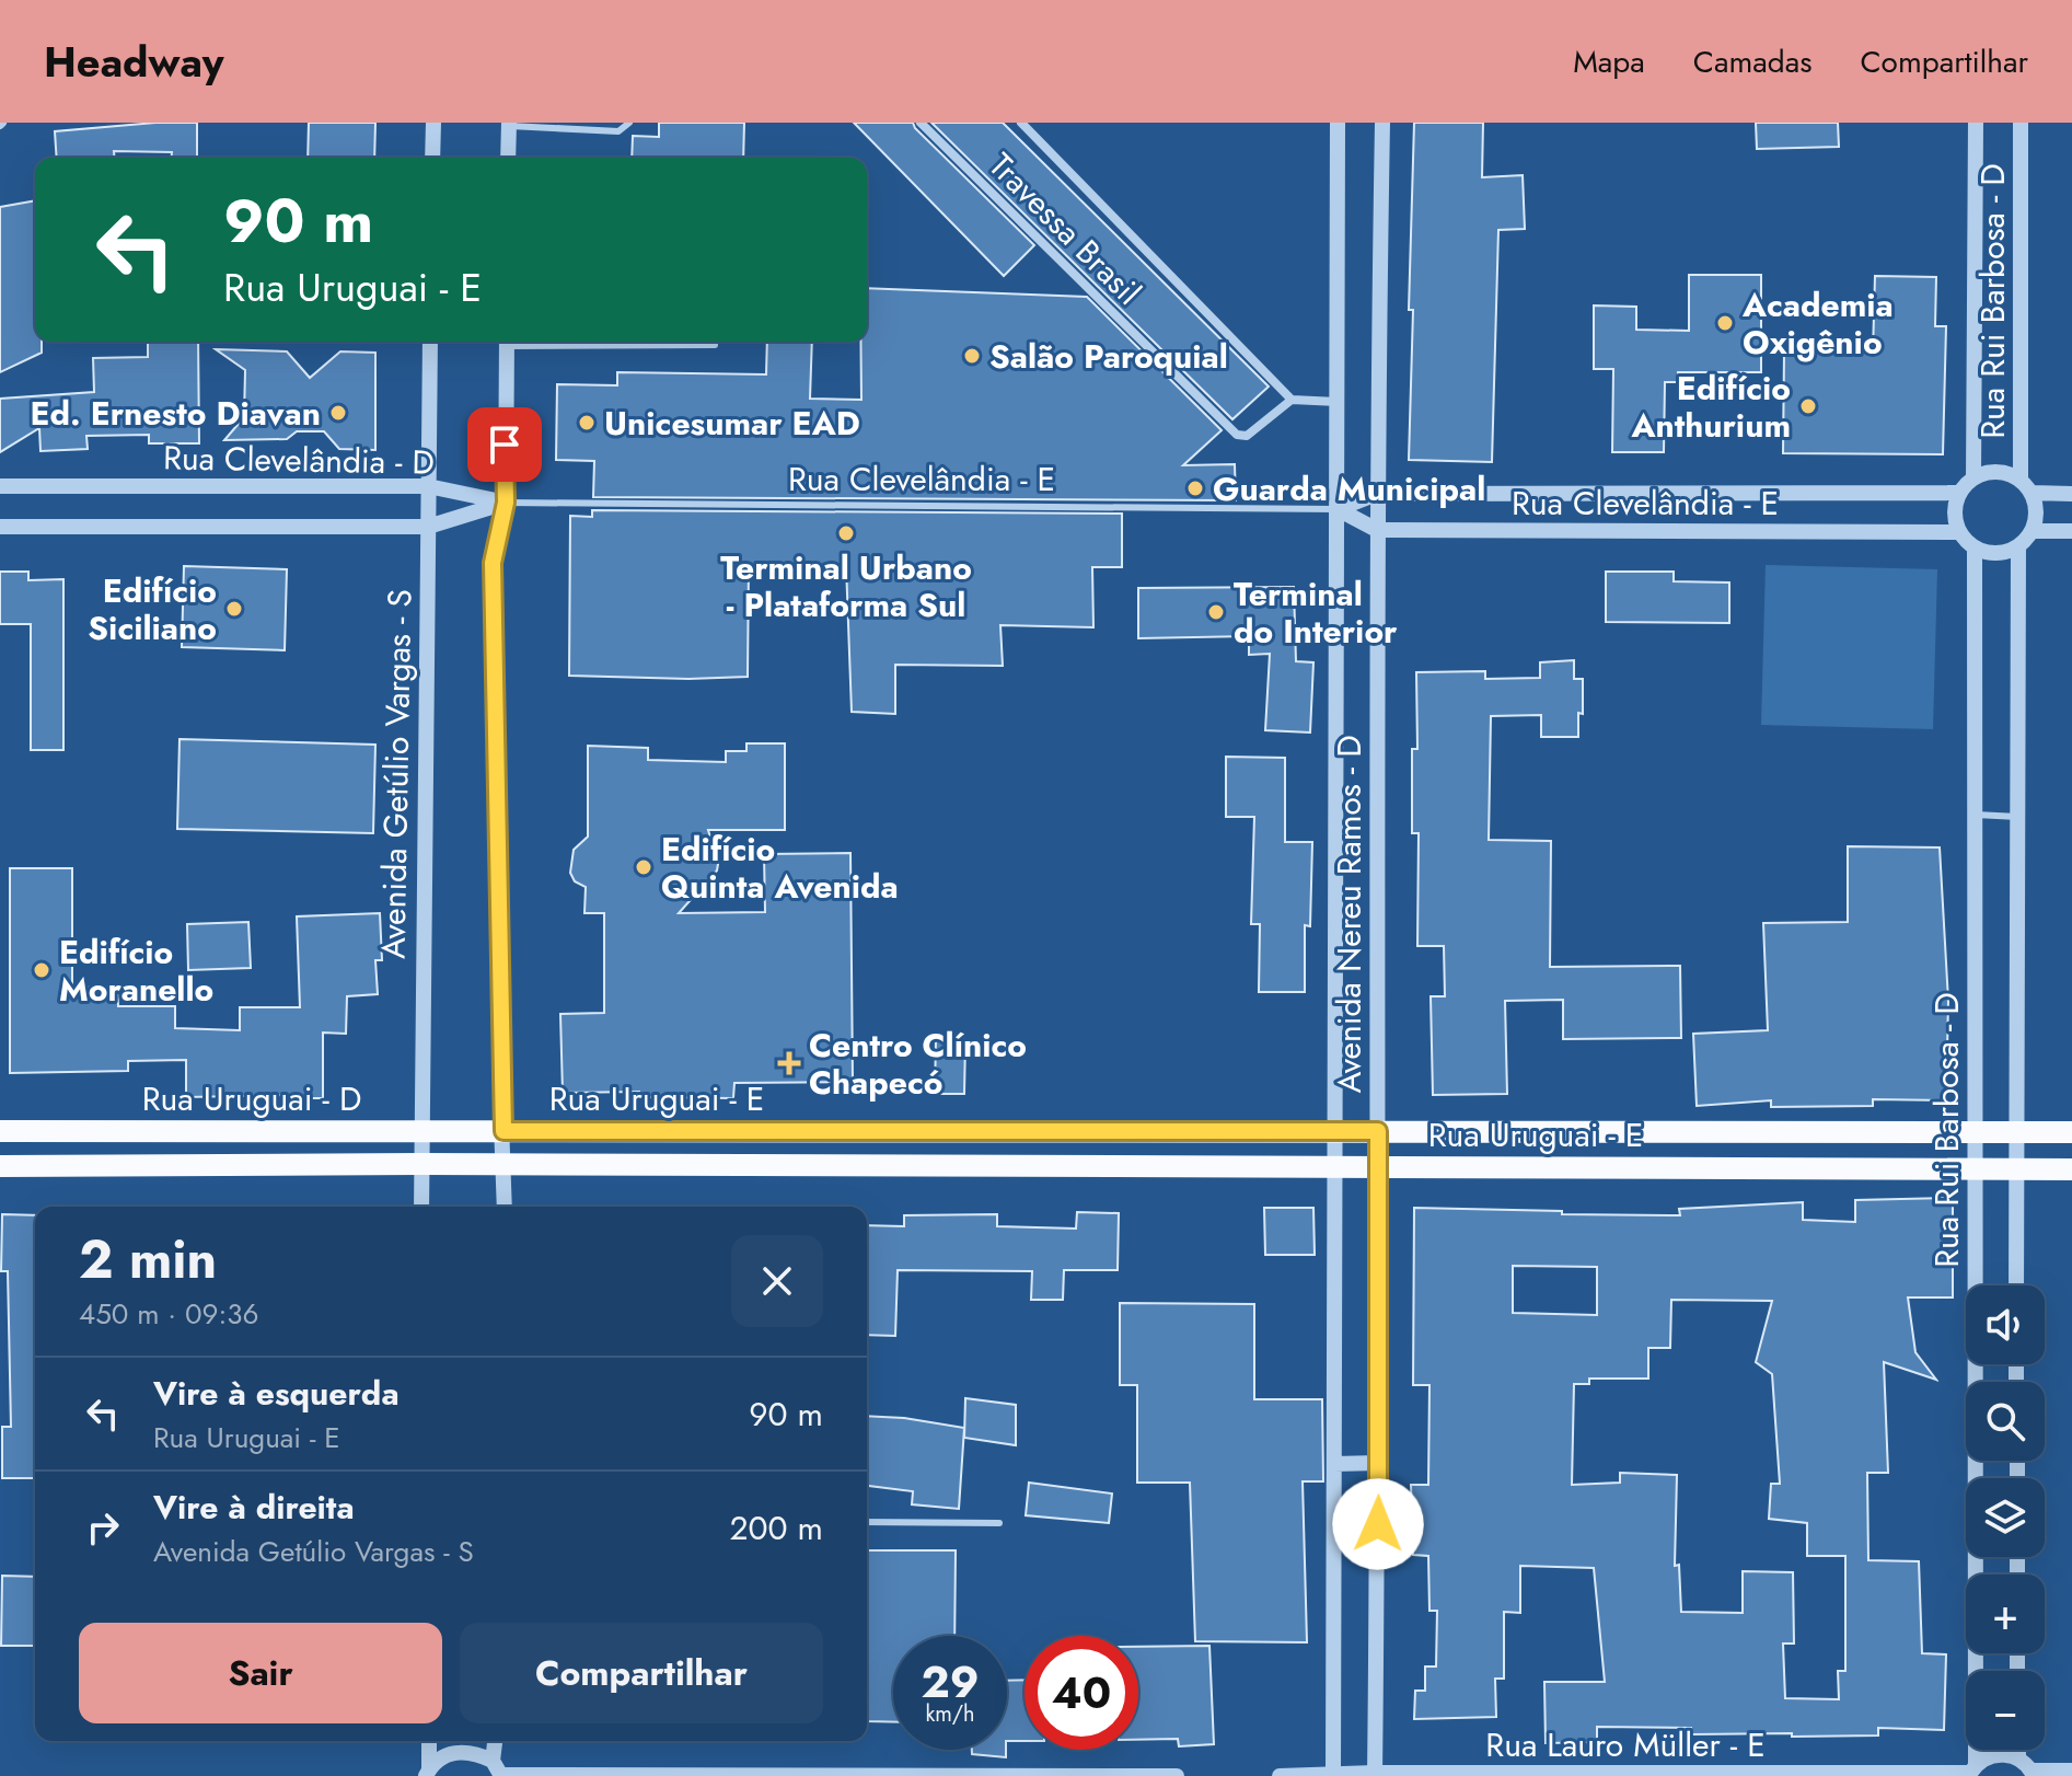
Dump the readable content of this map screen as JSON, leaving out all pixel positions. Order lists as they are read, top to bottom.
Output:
{
  "streets": {
    "main road": ["Rua Uruguai - D", "Rua Uruguai - E"],
    "street": [
      "Travessa Brasil",
      "Rua Rui Barbosa - D",
      "Rua Clevelândia - D",
      "Rua Clevelândia - E",
      "Avenida Getúlio Vargas - S",
      "Avenida Nereu Ramos - D",
      "Rua Lauro Müller - E"
    ]
  },
  "crossings": [
    ["Rua Rui Barbosa - D", "Rua Clevelândia - E"],
    ["Rua Rui Barbosa - D", "Rua Uruguai - E"],
    ["Rua Rui Barbosa - D", "Rua Lauro Müller - E"],
    ["Rua Clevelândia - D", "Rua Clevelândia - E"],
    ["Rua Clevelândia - D", "Avenida Getúlio Vargas - S"],
    ["Rua Clevelândia - E", "Avenida Nereu Ramos - D"],
    ["Avenida Getúlio Vargas - S", "Rua Uruguai - D"],
    ["Avenida Getúlio Vargas - S", "Rua Uruguai - E"],
    ["Avenida Nereu Ramos - D", "Rua Uruguai - E"],
    ["Avenida Nereu Ramos - D", "Rua Lauro Müller - E"],
    ["Rua Uruguai - D", "Rua Uruguai - E"]
  ],
  "places": {
    "other": [
      "Academia Oxigênio",
      "Salão Paroquial",
      "Edifício Anthurium",
      "Ed. Ernesto Diavan",
      "Unicesumar EAD",
      "Guarda Municipal",
      "Terminal Urbano - Plataforma Sul",
      "Edifício Siciliano",
      "Terminal do Interior",
      "Edifício Quinta Avenida",
      "Edifício Moranello"
    ],
    "health": ["Centro Clínico Chapecó"]
  },
  "page": {
    "header": "Headway",
    "nav": ["Mapa", "Camadas", "Compartilhar"],
    "turn": ["90 m", "Rua Uruguai - E"],
    "heading": ["2 min", "450 m · 09:36"],
    "map_buttons": ["+", "−"],
    "list": [
      {
        "name": "Vire à esquerda",
        "note": "Rua Uruguai - E",
        "value": "90 m"
      },
      {
        "name": "Vire à direita",
        "note": "Avenida Getúlio Vargas - S",
        "value": "200 m"
      }
    ],
    "buttons": ["Sair", "Compartilhar"],
    "speed": "29 km/h",
    "limit": "40"
  }
}
